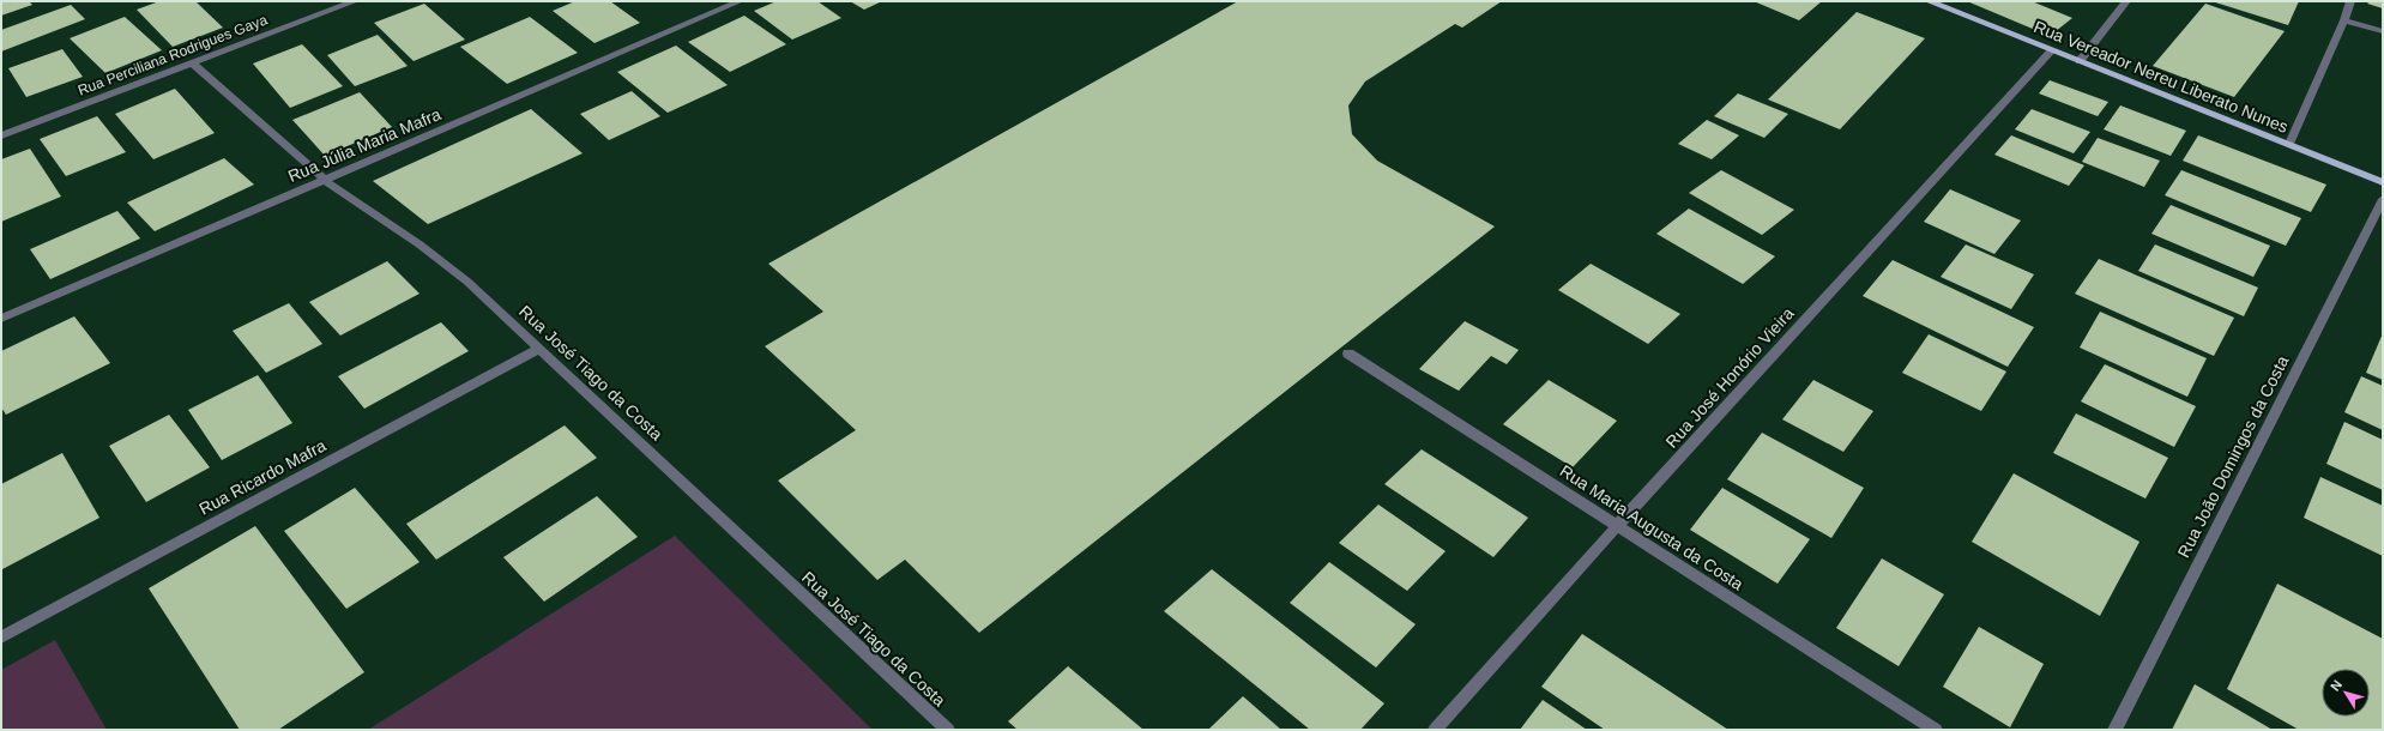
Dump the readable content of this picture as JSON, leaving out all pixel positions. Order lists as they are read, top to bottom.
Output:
{
  "streets": {
    "main road": ["Rua Vereador Nereu Liberato Nunes"],
    "street": [
      "Rua Perciliana Rodrigues Gaya",
      "Rua Júlia Maria Mafra",
      "Rua José Tiago da Costa",
      "Rua José Honório Vieira",
      "Rua João Domingos da Costa",
      "Rua Ricardo Mafra",
      "Rua Maria Augusta da Costa"
    ]
  },
  "crossings": [
    ["Rua Perciliana Rodrigues Gaya", "Rua José Tiago da Costa"],
    ["Rua Vereador Nereu Liberato Nunes", "Rua José Honório Vieira"],
    ["Rua Júlia Maria Mafra", "Rua José Tiago da Costa"],
    ["Rua José Tiago da Costa", "Rua Ricardo Mafra"],
    ["Rua José Honório Vieira", "Rua Maria Augusta da Costa"]
  ],
  "north": "top left"
}
